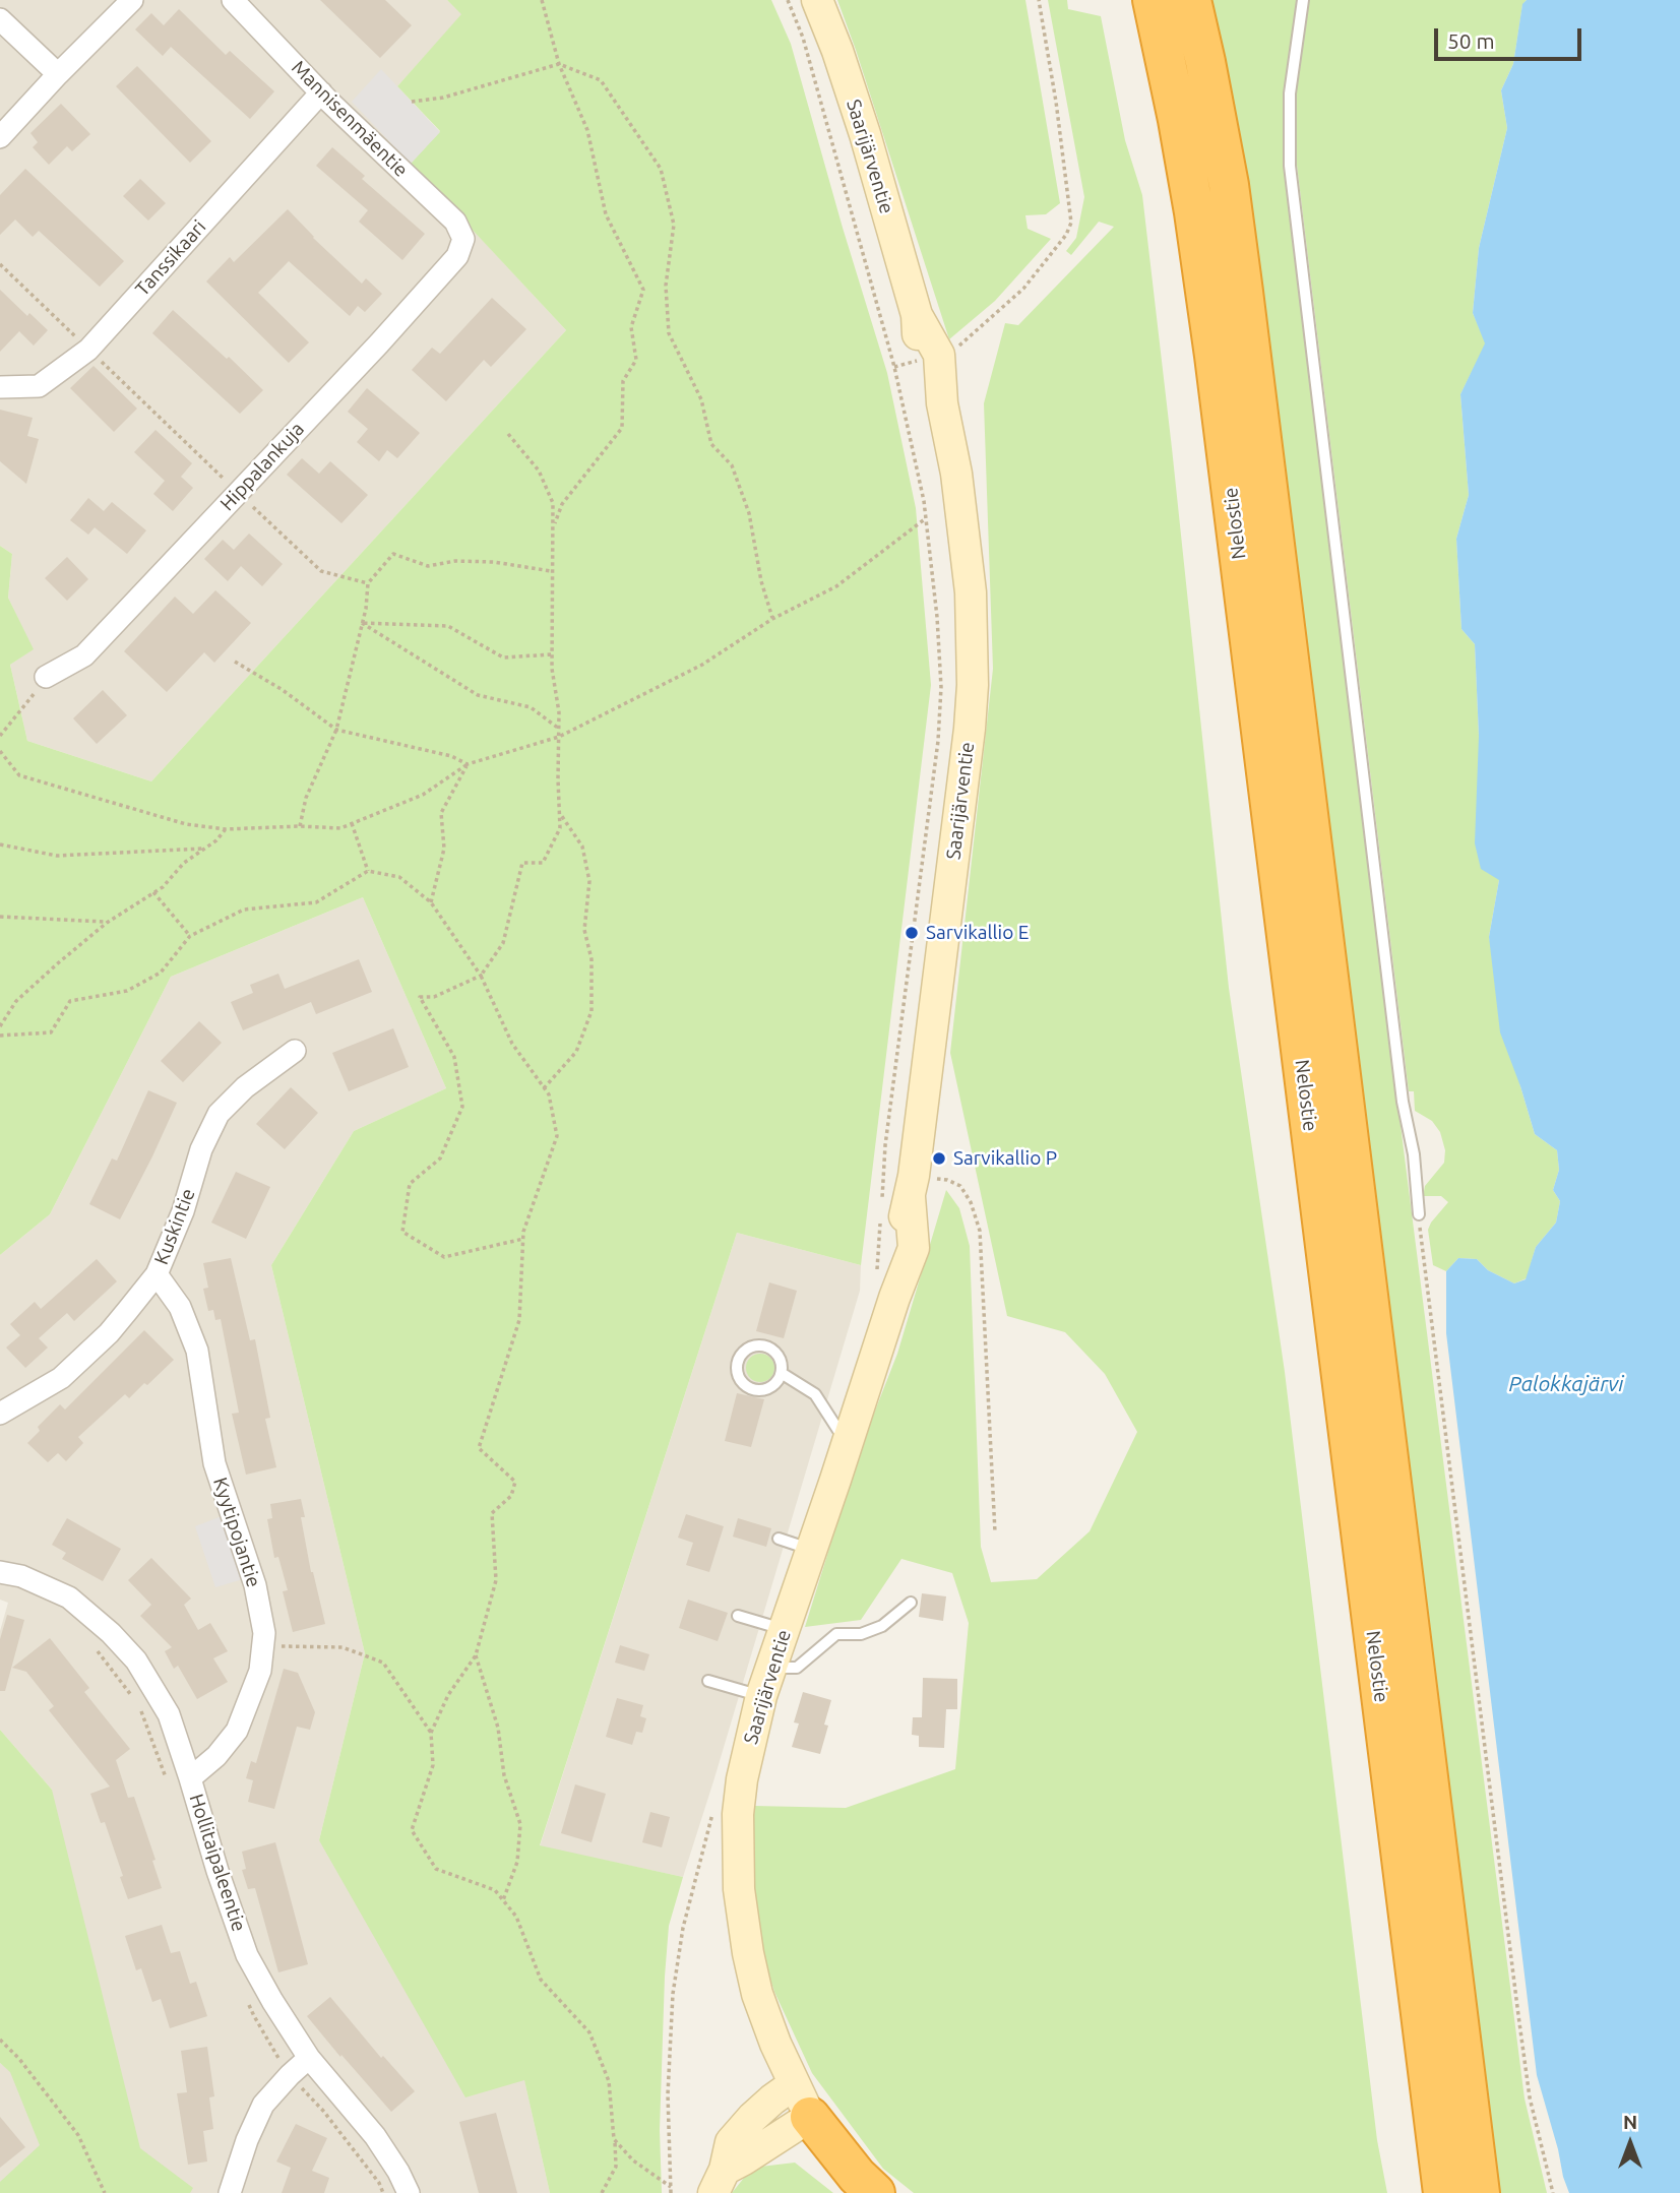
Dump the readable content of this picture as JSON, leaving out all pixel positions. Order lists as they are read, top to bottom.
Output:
{
  "streets": {
    "highway": ["Nelostie"],
    "main road": ["Saarijärventie"],
    "street": [
      "Mannisenmäentie",
      "Tanssikaari",
      "Hippalankuja",
      "Kuskintie",
      "Kyytipojantie",
      "Hollitaipaleentie"
    ]
  },
  "crossings": [
    ["Mannisenmäentie", "Tanssikaari"],
    ["Mannisenmäentie", "Hippalankuja"],
    ["Kuskintie", "Kyytipojantie"],
    ["Kyytipojantie", "Hollitaipaleentie"]
  ],
  "water": ["Palokkajärvi"],
  "places": ["Sarvikallio E", "Sarvikallio P"],
  "scale_bar": "50 m",
  "north": "top"
}
